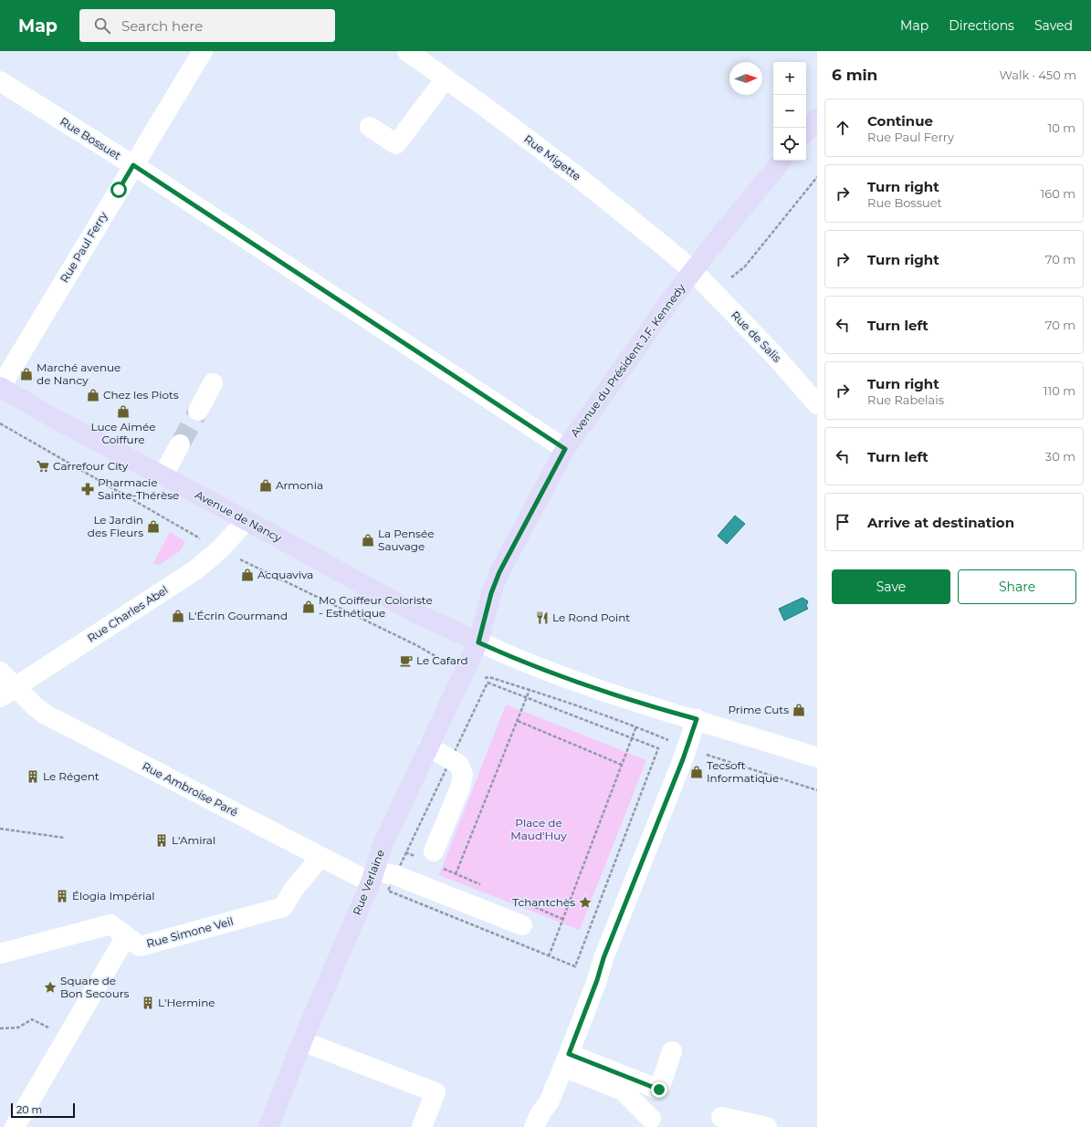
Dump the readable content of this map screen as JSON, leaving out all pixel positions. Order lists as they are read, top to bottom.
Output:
{
  "streets": {
    "main road": ["Avenue du Président J.F. Kennedy", "Avenue de Nancy", "Rue Verlaine"],
    "street": [
      "Rue Bossuet",
      "Rue Migette",
      "Rue Paul Ferry",
      "Rue de Salis",
      "Rue Charles Abel",
      "Rue Ambroise Paré",
      "Rue Simone Veil"
    ]
  },
  "crossings": [
    ["Rue Bossuet", "Rue Paul Ferry"],
    ["Rue Bossuet", "Avenue du Président J.F. Kennedy"],
    ["Rue Migette", "Rue de Salis"],
    ["Rue Migette", "Avenue du Président J.F. Kennedy"],
    ["Rue Paul Ferry", "Avenue de Nancy"],
    ["Rue de Salis", "Avenue du Président J.F. Kennedy"],
    ["Avenue du Président J.F. Kennedy", "Avenue de Nancy"],
    ["Avenue du Président J.F. Kennedy", "Rue Verlaine"],
    ["Avenue de Nancy", "Rue Charles Abel"],
    ["Avenue de Nancy", "Rue Verlaine"],
    ["Rue Charles Abel", "Rue Ambroise Paré"],
    ["Rue Ambroise Paré", "Rue Verlaine"],
    ["Rue Ambroise Paré", "Rue Simone Veil"]
  ],
  "parks": ["Place de Maud'Huy"],
  "places": {
    "shop": [
      "Marché avenue de Nancy",
      "Chez les Piots",
      "Luce Aimée Coiffure",
      "Armonia",
      "Le Jardin des Fleurs",
      "La Pensée Sauvage",
      "Acquaviva",
      "Mo Coiffeur Coloriste - Esthétique",
      "L'Écrin Gourmand",
      "Prime Cuts",
      "Tecsoft Informatique"
    ],
    "supermarket": ["Carrefour City"],
    "pharmacy": ["Pharmacie Sainte-Thérèse"],
    "restaurant": ["Le Rond Point"],
    "cafe": ["Le Cafard"],
    "building": [
      "Le Régent",
      "L'Amiral",
      "Élogia Impérial",
      "L'Hermine"
    ],
    "place": ["Tchantchès", "Square de Bon Secours"]
  },
  "scale_bar": "20 m",
  "north": "right",
  "page": {
    "header": "Map",
    "search": "Search here",
    "nav": ["Map", "Directions", "Saved"],
    "heading": ["6 min", "Walk · 450 m"],
    "map_buttons": ["+", "−"],
    "list": [
      ["Continue", "Rue Paul Ferry", "10 m"],
      ["Turn right", "Rue Bossuet", "160 m"],
      ["Turn right", "70 m"],
      ["Turn left", "70 m"],
      ["Turn right", "Rue Rabelais", "110 m"],
      ["Turn left", "30 m"],
      "Arrive at destination"
    ],
    "buttons": ["Save", "Share"],
    "scale": "20 m"
  }
}
